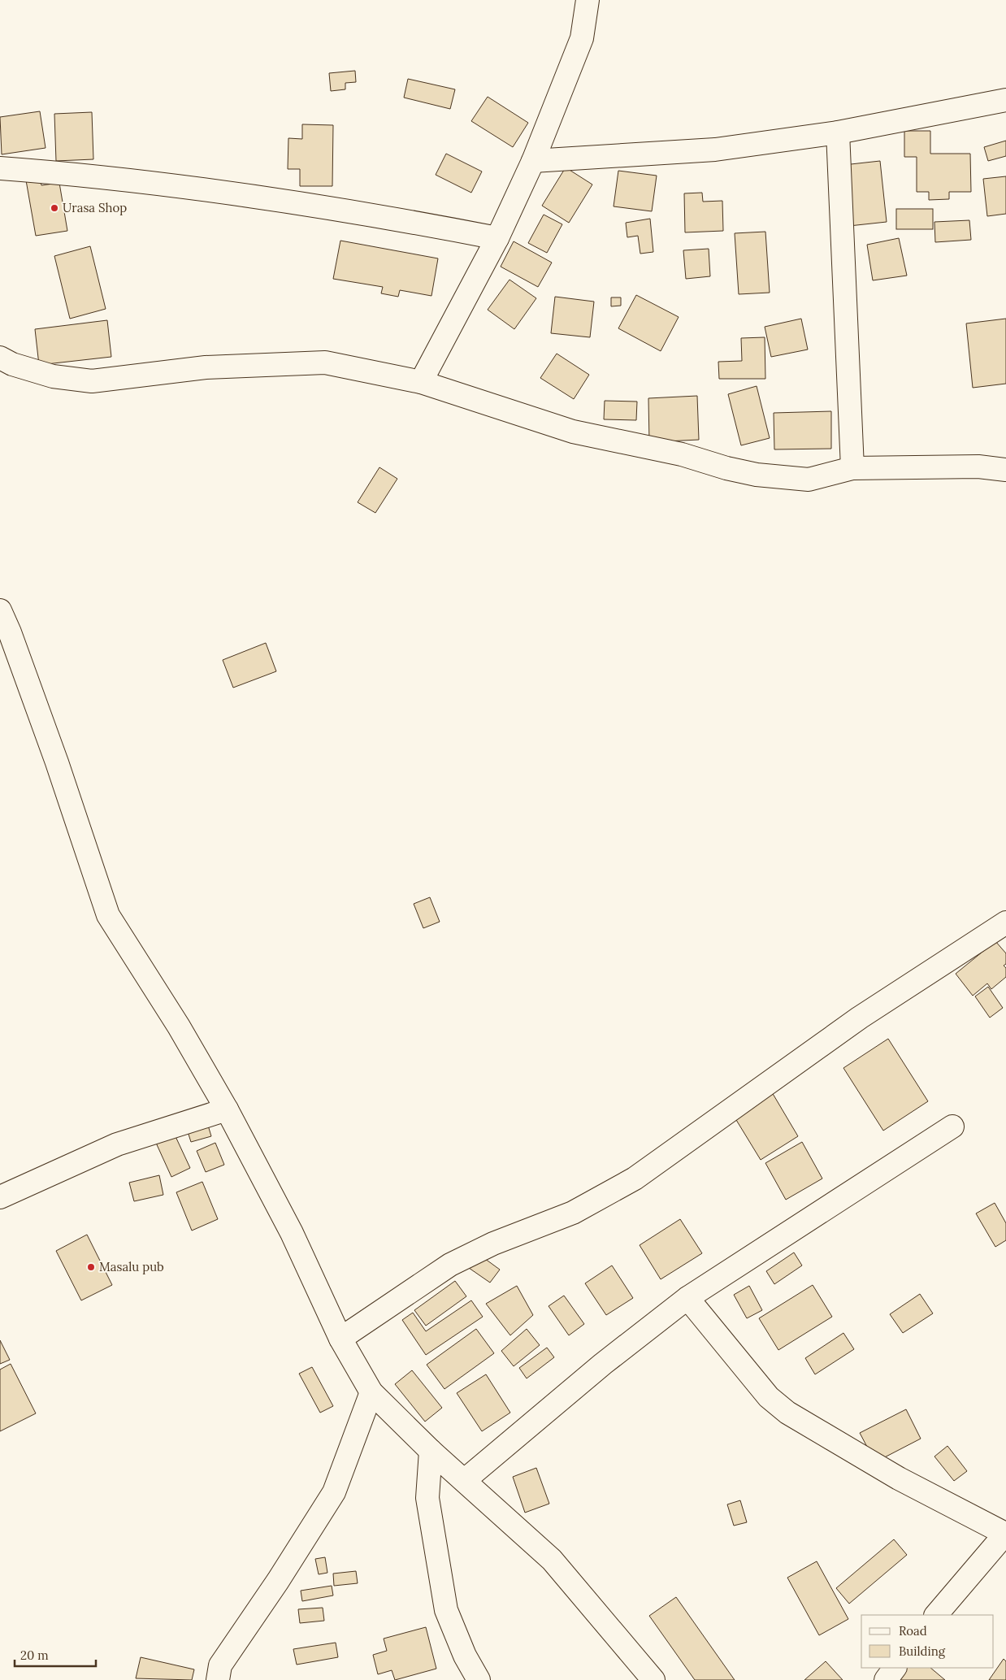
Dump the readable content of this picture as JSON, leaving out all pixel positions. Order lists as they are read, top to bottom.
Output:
{
  "places": ["Urasa Shop", "Masalu pub"],
  "legend": ["Road", "Building"],
  "scale_bar": "20 m"
}
